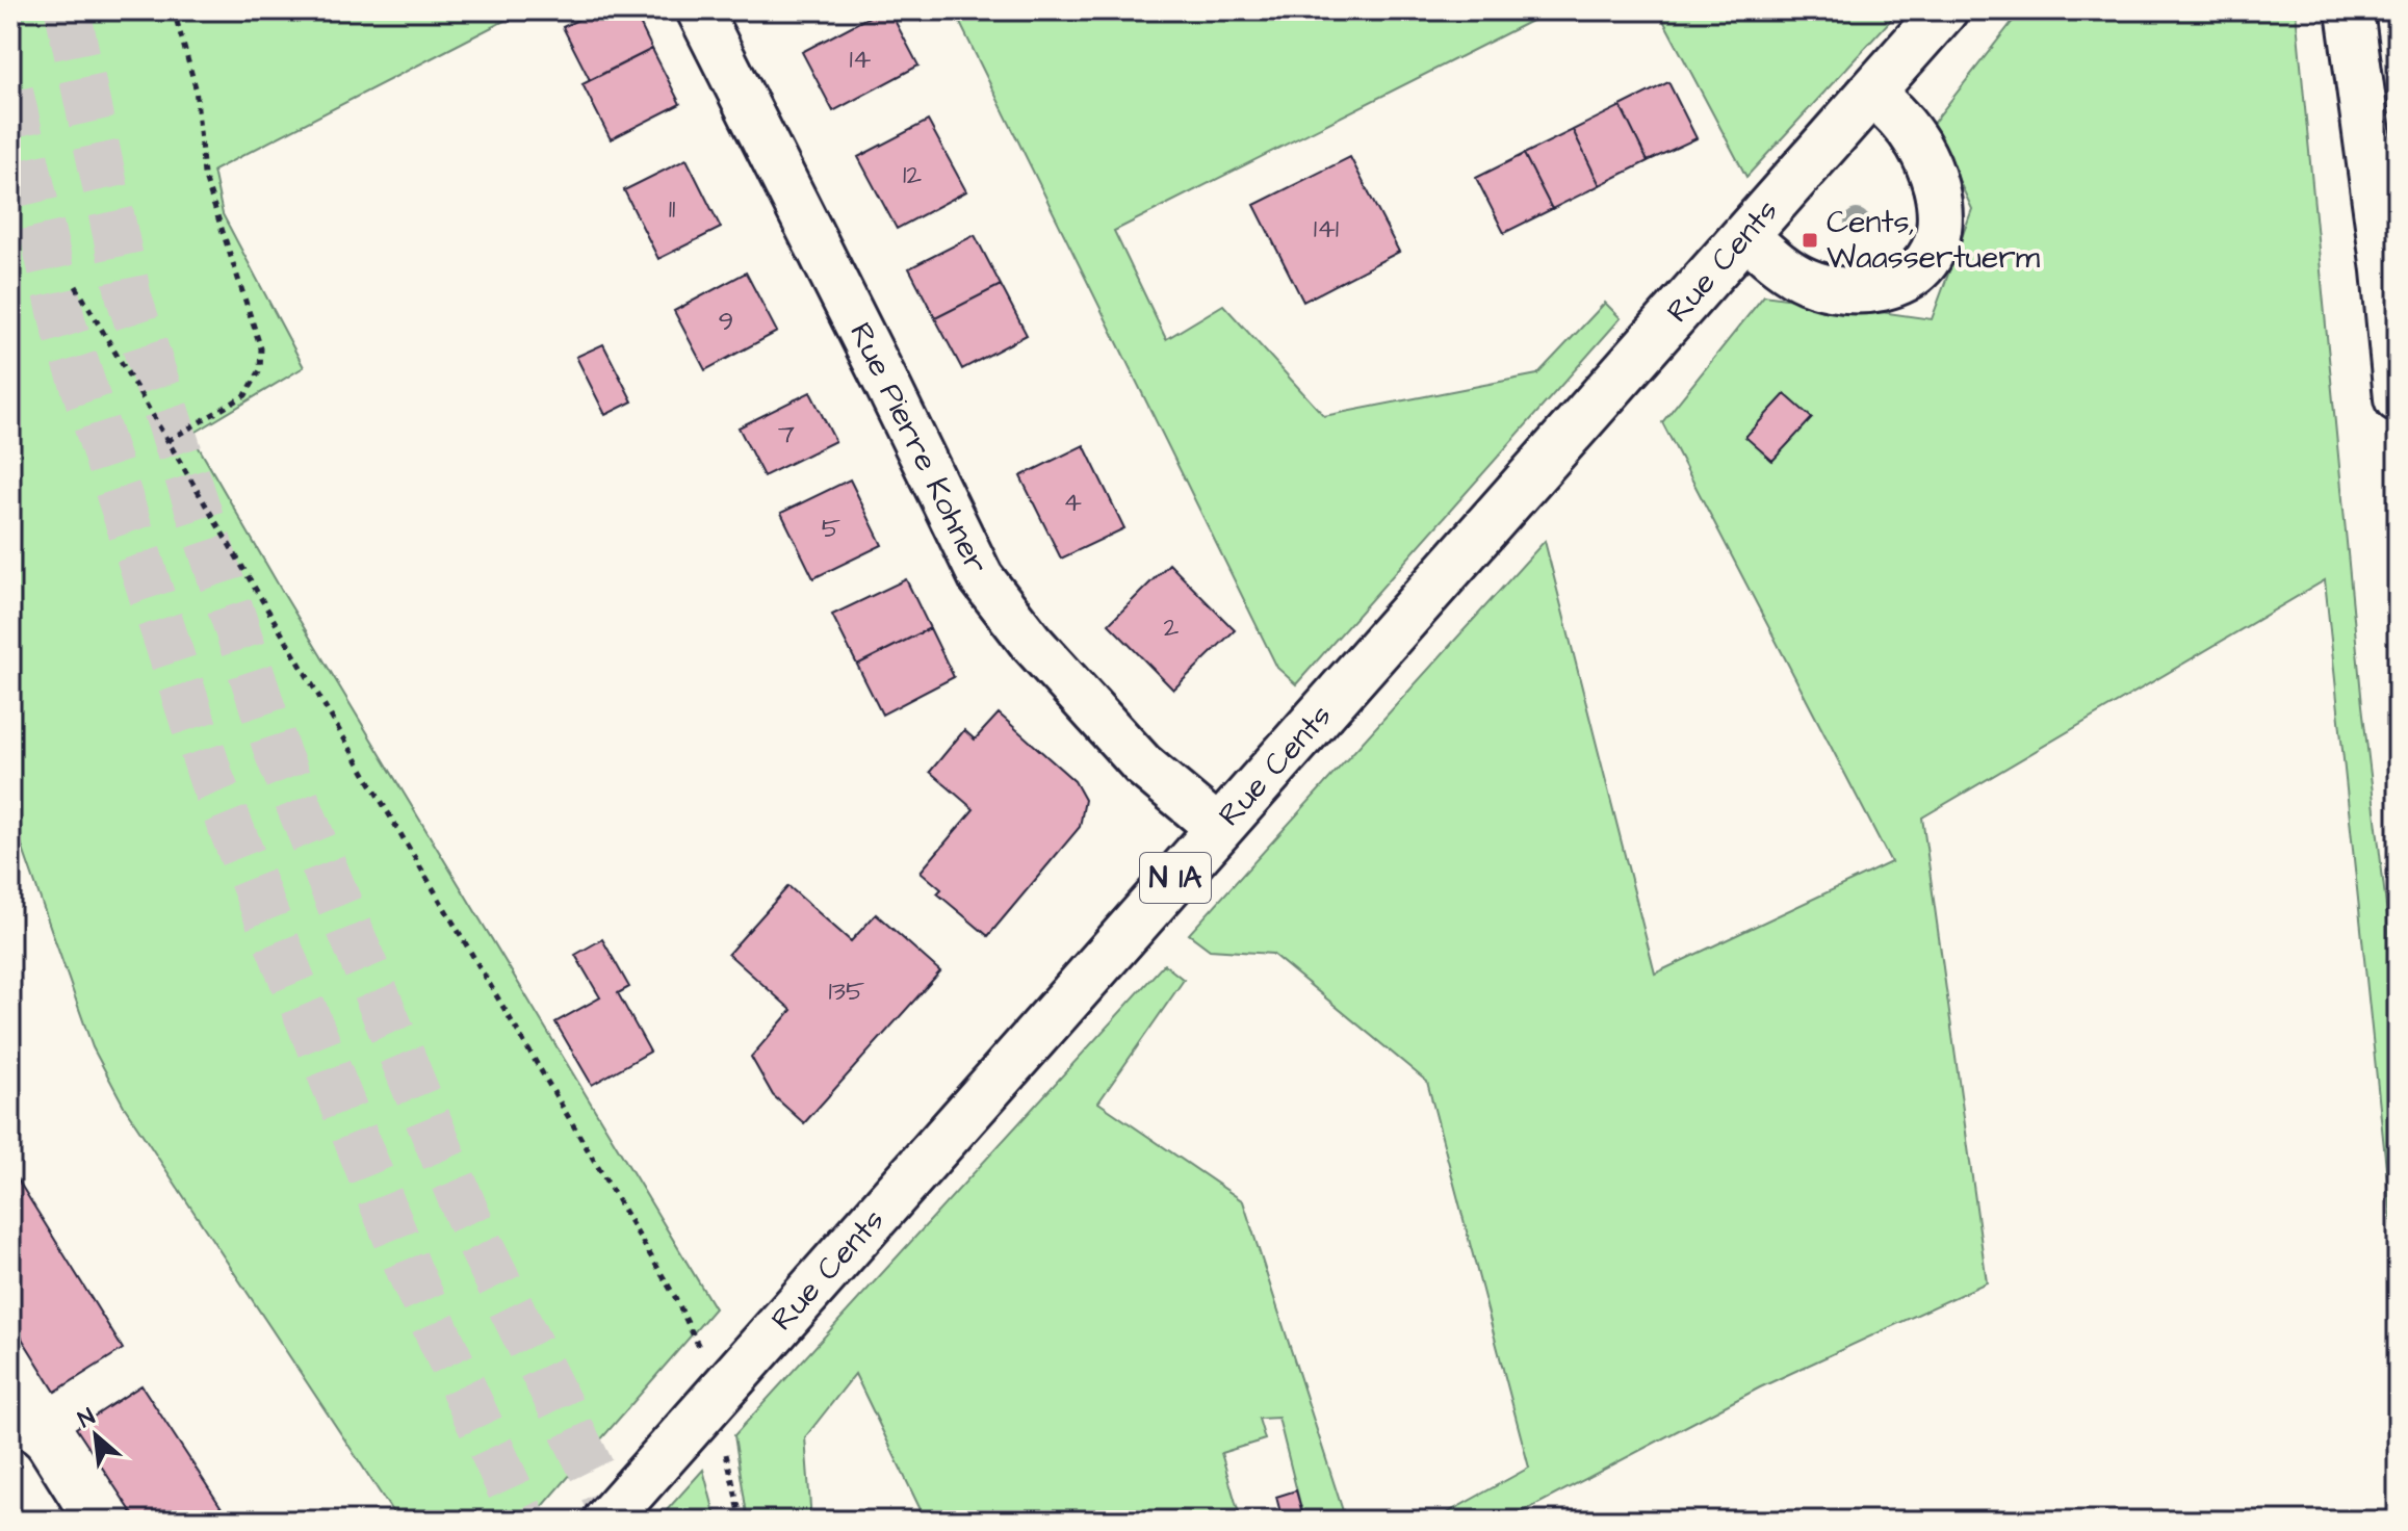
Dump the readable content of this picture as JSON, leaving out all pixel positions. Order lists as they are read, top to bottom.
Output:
{
  "streets": {
    "main road": ["Rue Cents", "N 1A"],
    "street": ["Rue Pierre Kohner"]
  },
  "crossings": [
    ["Rue Cents", "Rue Pierre Kohner"]
  ],
  "places": {
    "transit": ["Cents, Waassertuerm"]
  },
  "house_numbers": [
    "14",
    "12",
    "11",
    "141",
    "9",
    "7",
    "4",
    "5",
    "2",
    "135"
  ],
  "north": "top left"
}
